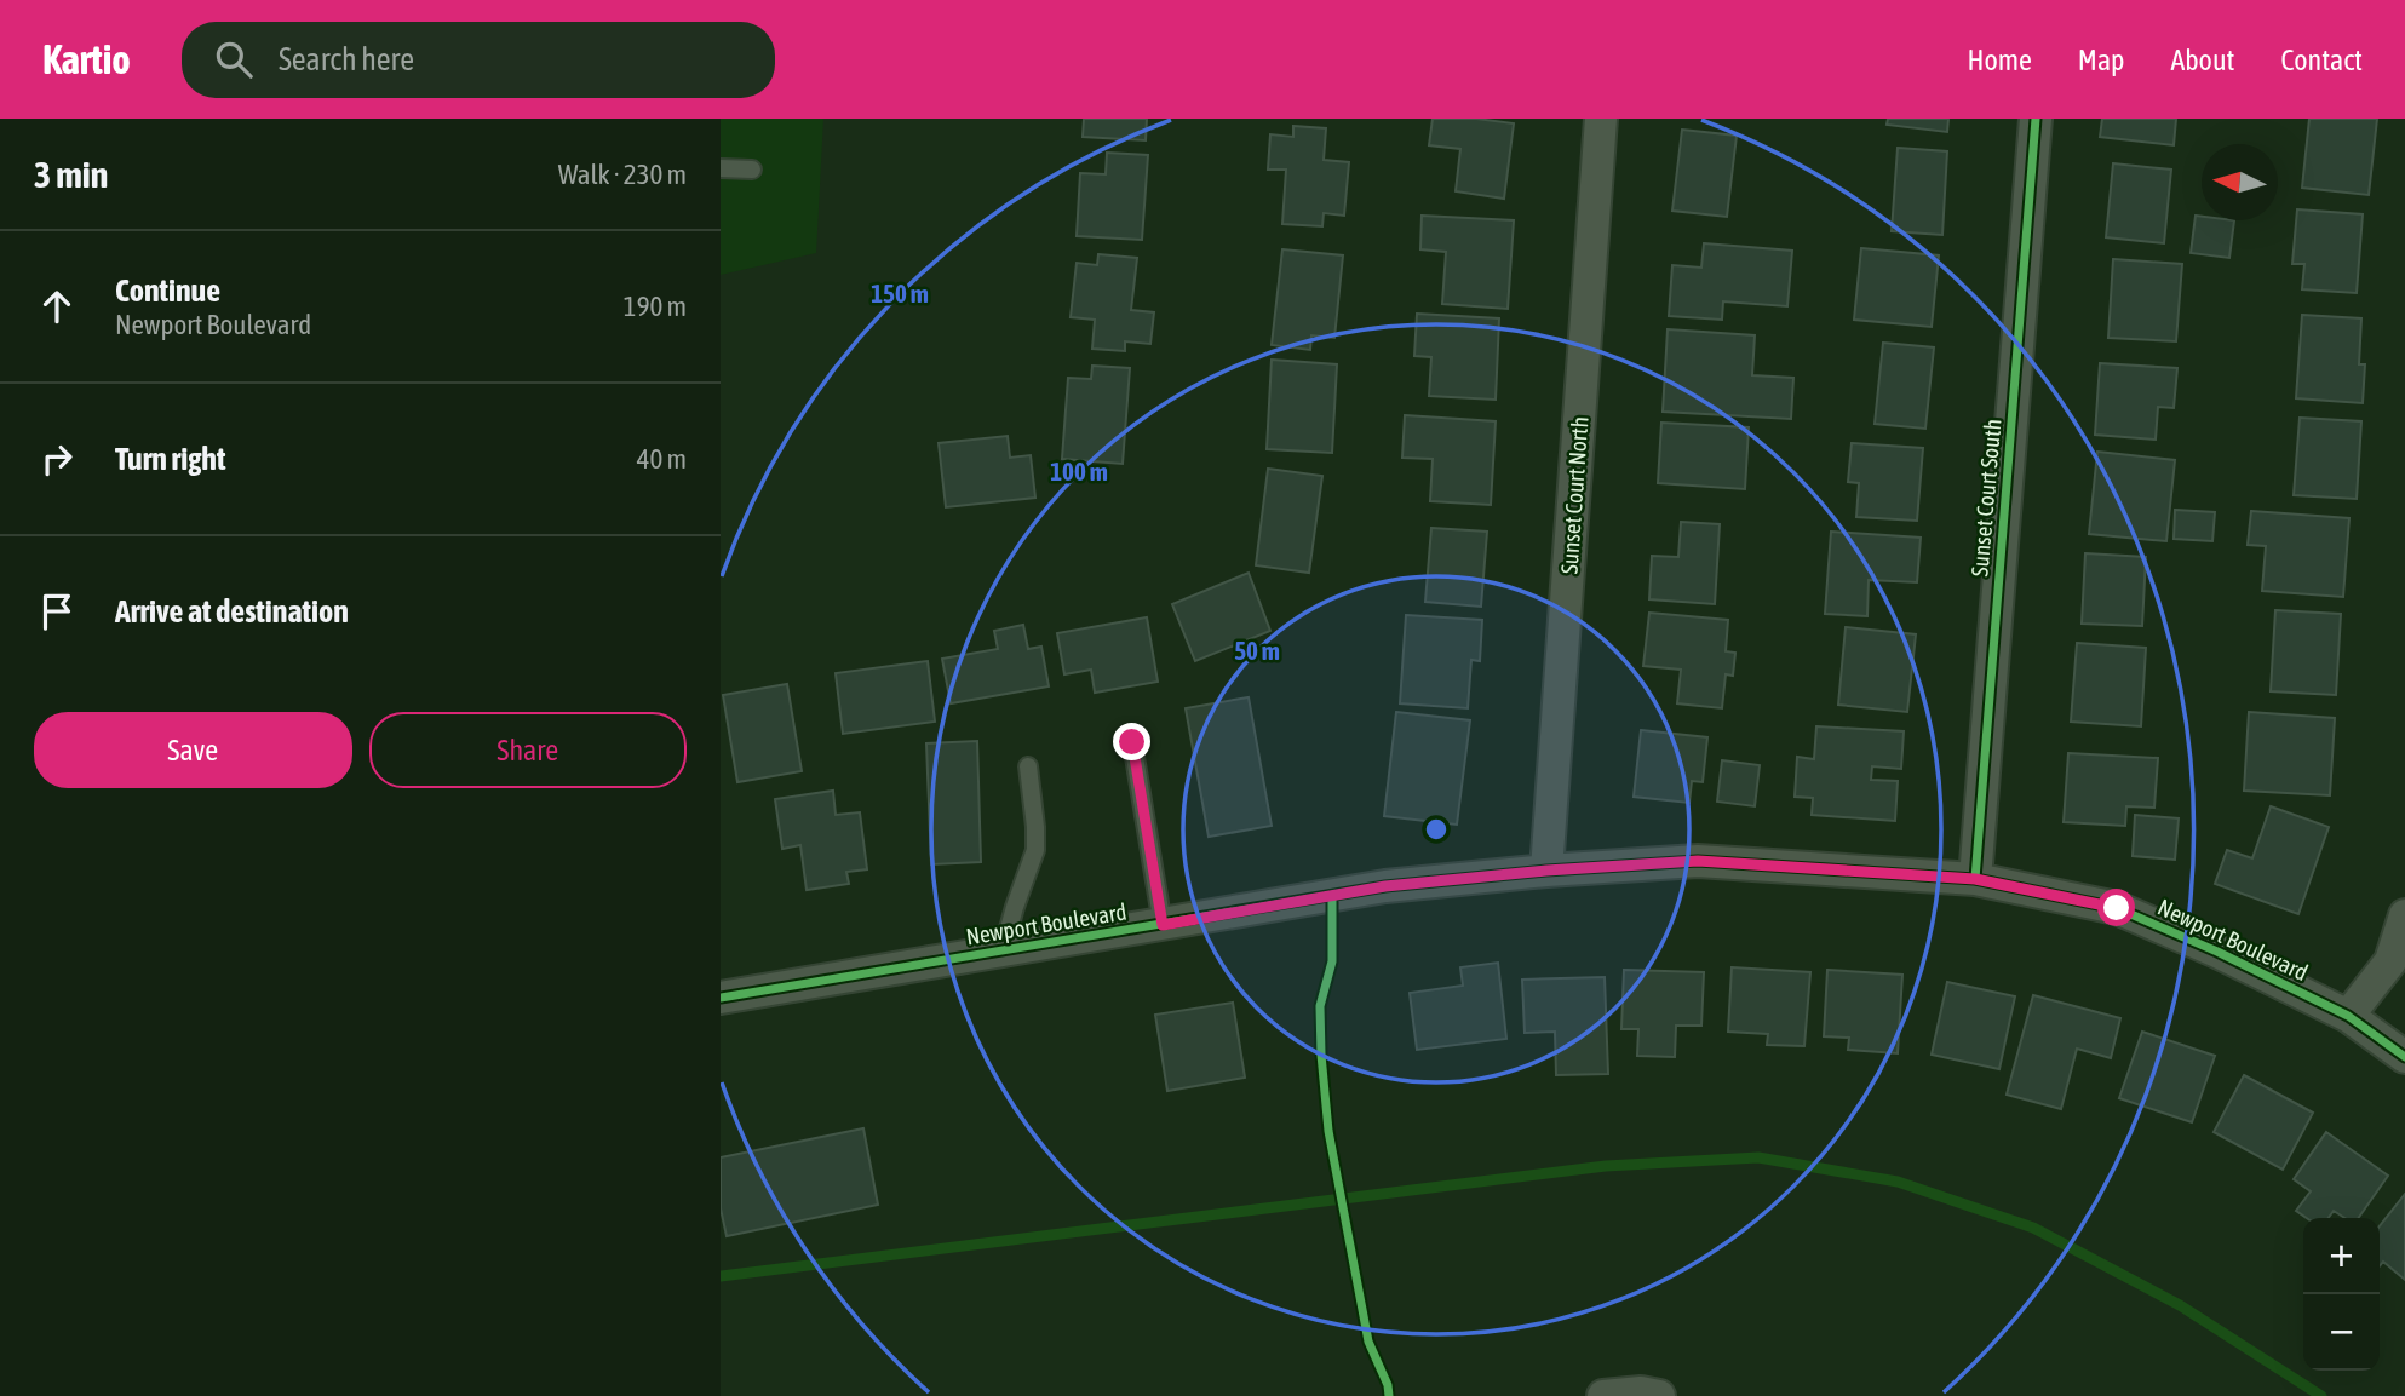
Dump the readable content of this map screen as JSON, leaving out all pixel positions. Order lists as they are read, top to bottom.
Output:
{
  "streets": {
    "street": ["Sunset Court North", "Sunset Court South", "Newport Boulevard"]
  },
  "crossings": [
    ["Sunset Court North", "Newport Boulevard"],
    ["Sunset Court South", "Newport Boulevard"]
  ],
  "north": "left",
  "page": {
    "header": "Kartio",
    "search": "Search here",
    "nav": [
      "Home",
      "Map",
      "About",
      "Contact"
    ],
    "heading": ["3 min", "Walk · 230 m"],
    "list": [
      ["Continue", "Newport Boulevard", "190 m"],
      ["Turn right", "40 m"],
      "Arrive at destination"
    ],
    "buttons": ["Save", "Share"],
    "map_buttons": ["+", "−"]
  },
  "rings": ["150 m", "100 m", "50 m"]
}
